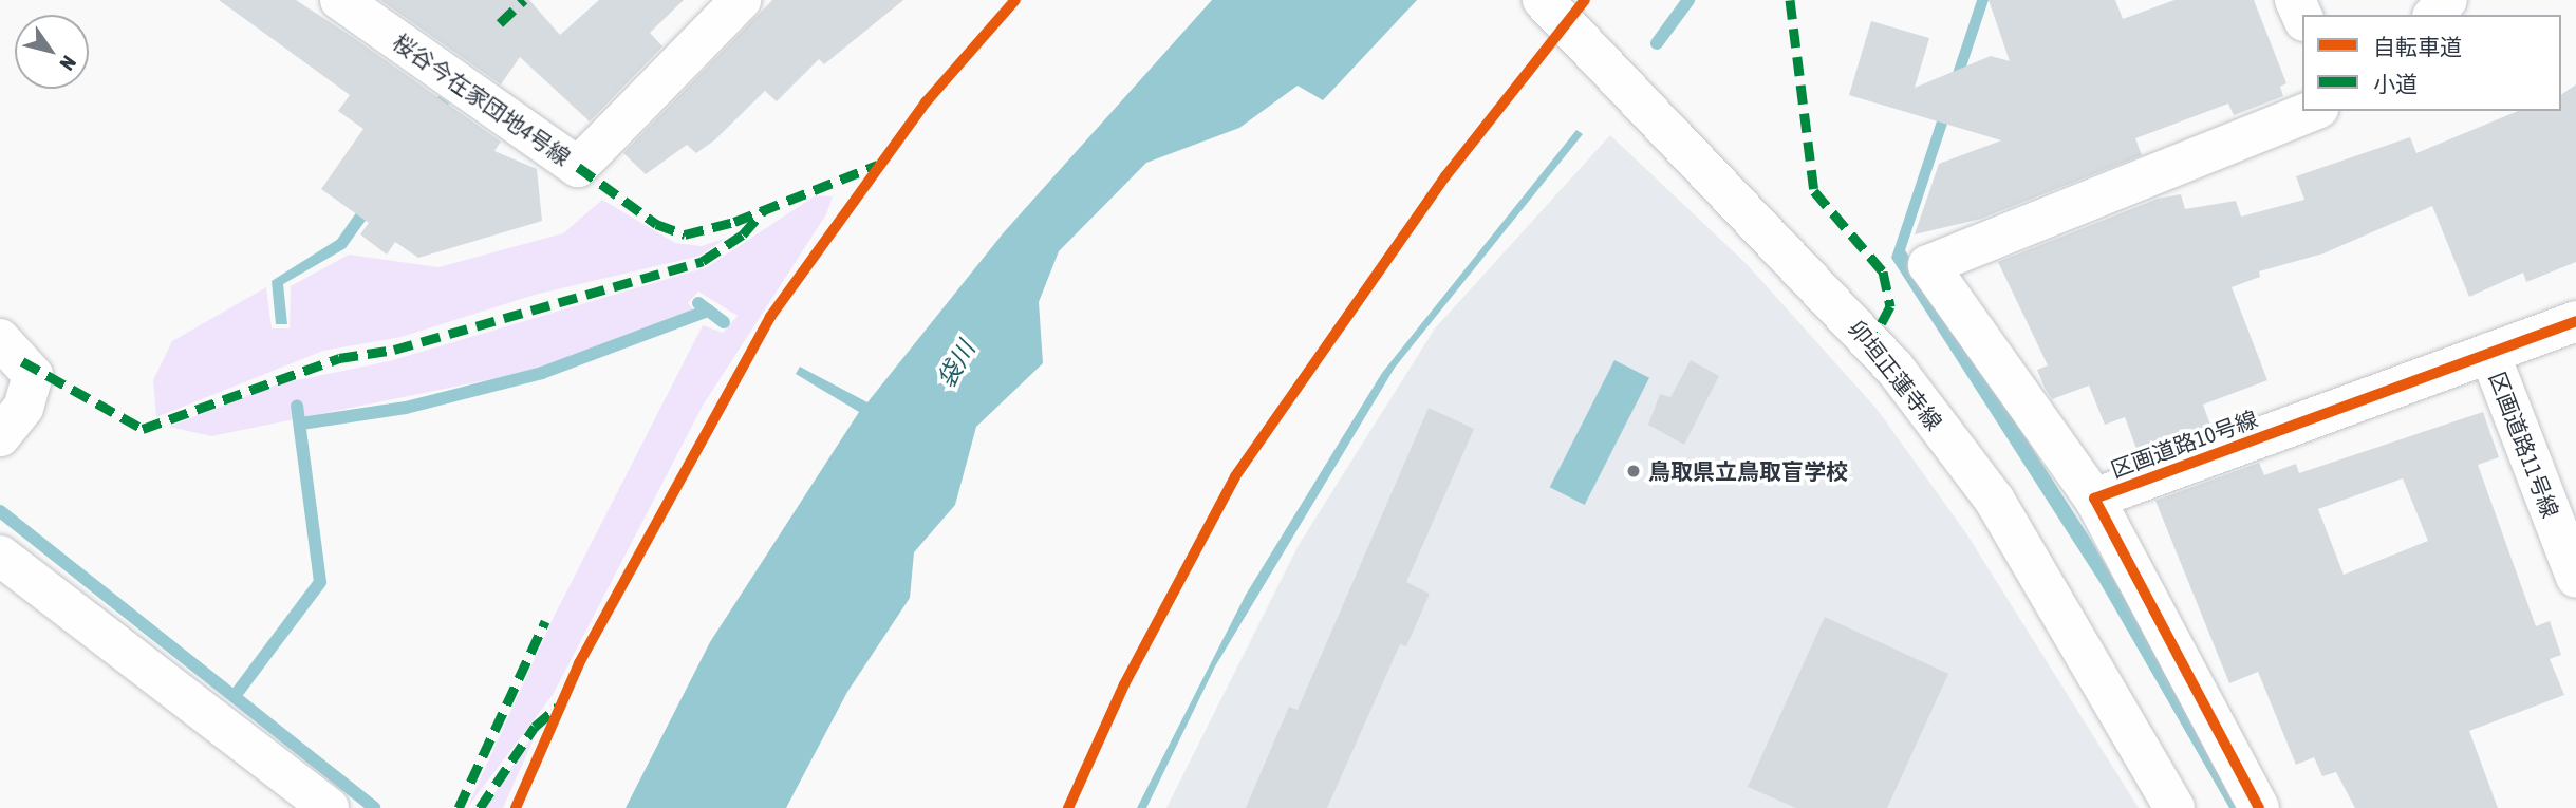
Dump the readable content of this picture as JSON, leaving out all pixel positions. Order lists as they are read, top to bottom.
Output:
{
  "streets": {
    "street": [
      "桜谷今在家団地4号線",
      "卯垣正蓮寺線",
      "区画道路10号線",
      "区画道路11号線"
    ]
  },
  "crossings": [
    ["区画道路10号線", "区画道路11号線"]
  ],
  "water": ["袋川"],
  "places": ["鳥取県立鳥取盲学校"],
  "legend": ["自転車道", "小道"],
  "north": "bottom right"
}
